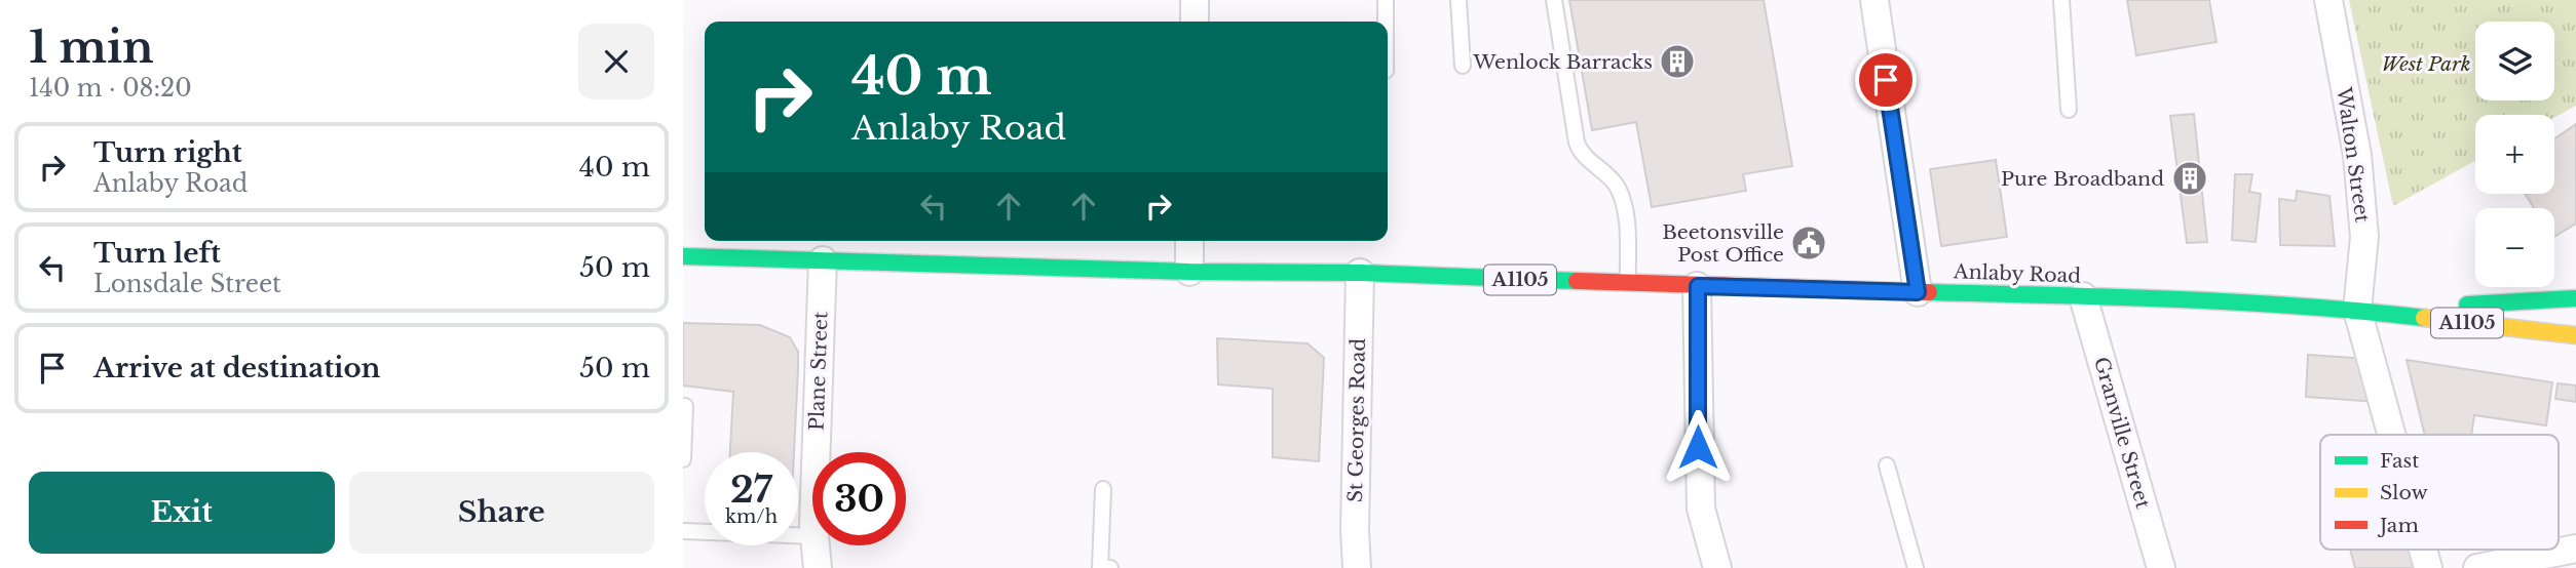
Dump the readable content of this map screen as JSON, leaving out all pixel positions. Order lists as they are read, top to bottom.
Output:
{
  "streets": {
    "main road": ["Anlaby Road", "A1105"],
    "street": [
      "Walton Street",
      "Plane Street",
      "St Georges Road",
      "Granville Street"
    ]
  },
  "crossings": [
    ["Walton Street", "Anlaby Road"],
    ["Anlaby Road", "Plane Street"],
    ["Anlaby Road", "St Georges Road"],
    ["Anlaby Road", "Granville Street"]
  ],
  "parks": ["West Park"],
  "places": {
    "building": ["Wenlock Barracks", "Pure Broadband"],
    "public building": ["Beetonsville Post Office"]
  },
  "legend": ["Fast", "Slow", "Jam"],
  "page": {
    "heading": ["1 min", "140 m · 08:20"],
    "map_buttons": ["+", "−"],
    "turn": ["40 m", "Anlaby Road"],
    "list": [
      {
        "name": "Turn right",
        "note": "Anlaby Road",
        "value": "40 m"
      },
      {
        "name": "Turn left",
        "note": "Lonsdale Street",
        "value": "50 m"
      },
      {
        "name": "Arrive at destination",
        "value": "50 m"
      }
    ],
    "speed": "27 km/h",
    "limit": "30",
    "buttons": ["Exit", "Share"]
  }
}
